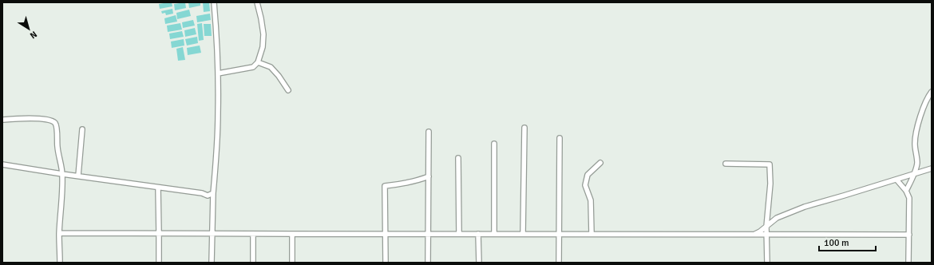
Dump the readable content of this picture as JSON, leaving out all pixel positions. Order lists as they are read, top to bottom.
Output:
{
  "scale_bar": "100 m",
  "north": "bottom right"
}
